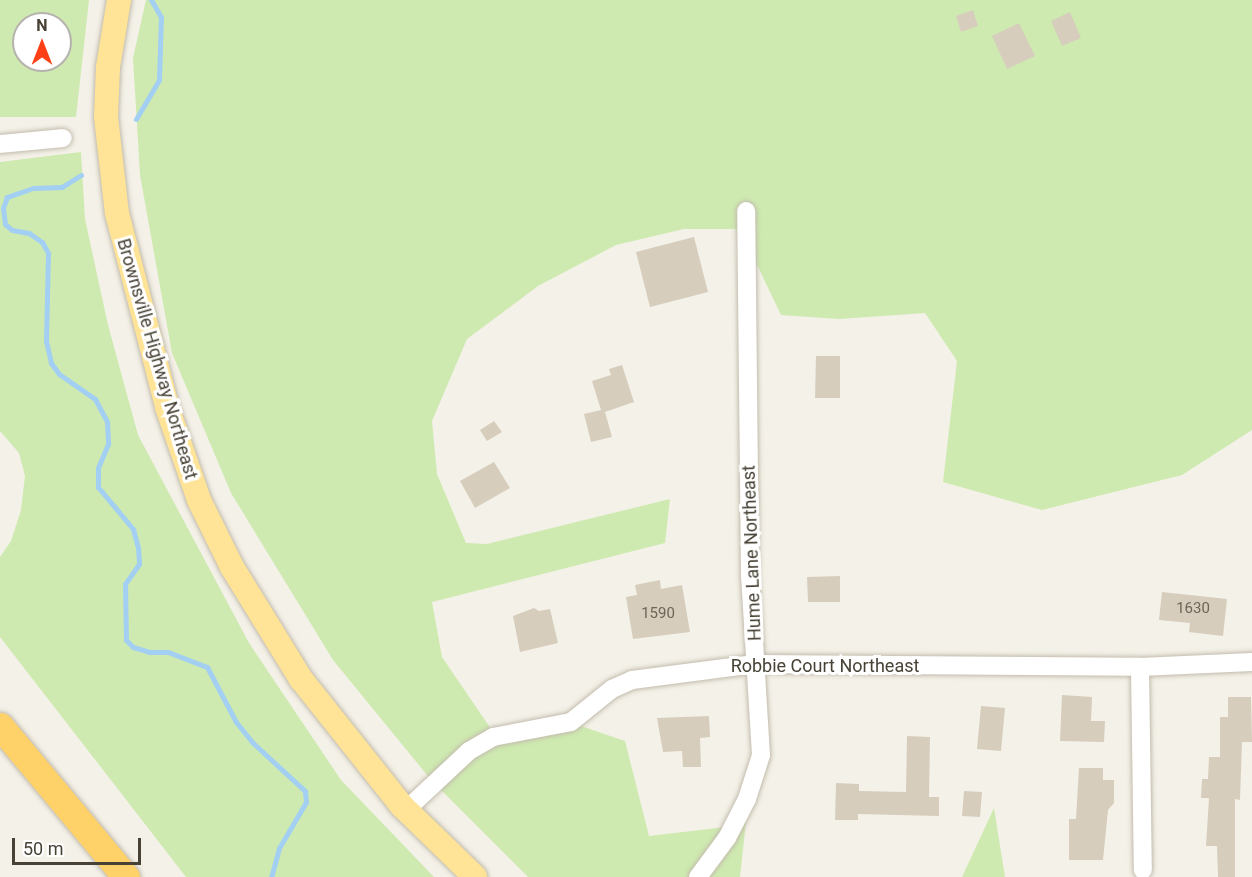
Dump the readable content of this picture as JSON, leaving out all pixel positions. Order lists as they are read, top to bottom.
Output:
{
  "streets": {
    "main road": ["Brownsville Highway Northeast"],
    "street": ["Hume Lane Northeast", "Robbie Court Northeast"]
  },
  "crossings": [
    ["Brownsville Highway Northeast", "Robbie Court Northeast"],
    ["Hume Lane Northeast", "Robbie Court Northeast"]
  ],
  "house_numbers": ["1630", "1590"],
  "scale_bar": "50 m",
  "north": "top"
}
